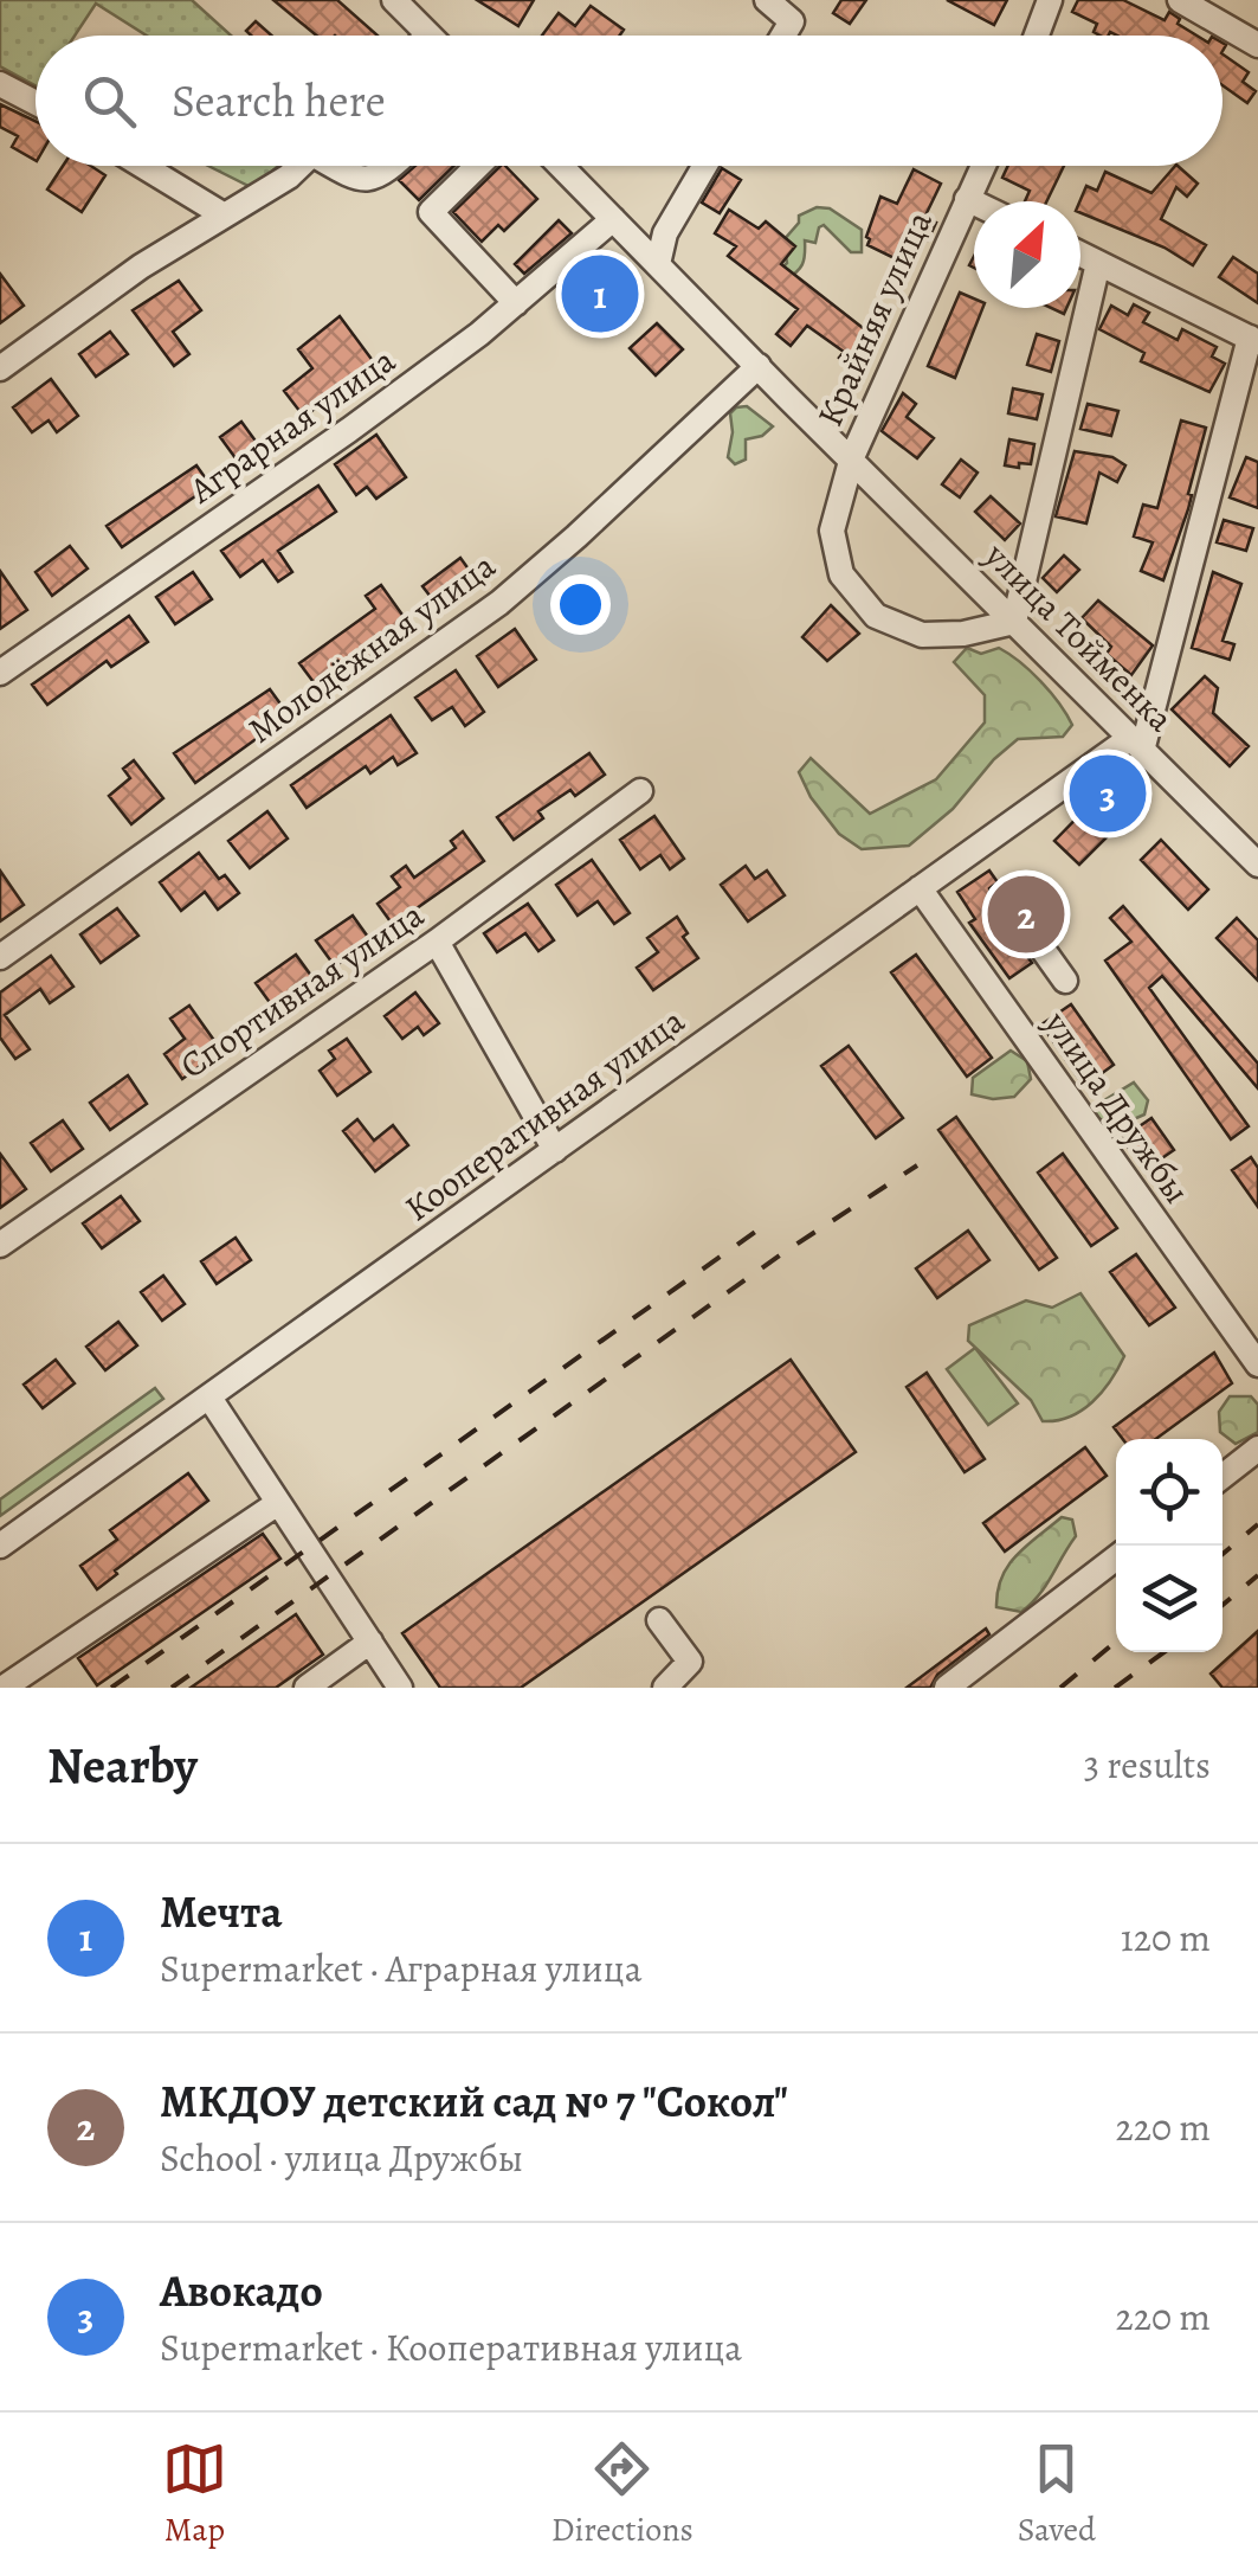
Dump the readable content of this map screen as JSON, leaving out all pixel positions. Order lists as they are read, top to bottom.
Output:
{
  "streets": {
    "street": [
      "Крайняя улица",
      "Аграрная улица",
      "улица Тойменка",
      "Молодёжная улица",
      "Спортивная улица",
      "улица Дружбы",
      "Кооперативная улица"
    ]
  },
  "crossings": [
    ["Крайняя улица", "улица Тойменка"],
    ["Аграрная улица", "улица Тойменка"],
    ["улица Тойменка", "Молодёжная улица"],
    ["улица Тойменка", "Кооперативная улица"],
    ["улица Дружбы", "Кооперативная улица"]
  ],
  "north": "top right",
  "page": {
    "search": "Search here",
    "pins": ["1", "3", "2"],
    "heading": ["Nearby", "3 results"],
    "list": [
      {
        "mark": "1",
        "name": "Мечта",
        "note": "Supermarket · Аграрная улица",
        "value": "120 m"
      },
      {
        "mark": "2",
        "name": "МКДОУ детский сад № 7 \"Сокол\"",
        "note": "School · улица Дружбы",
        "value": "220 m"
      },
      {
        "mark": "3",
        "name": "Авокадо",
        "note": "Supermarket · Кооперативная улица",
        "value": "220 m"
      }
    ],
    "nav": ["Map", "Directions", "Saved"]
  }
}
